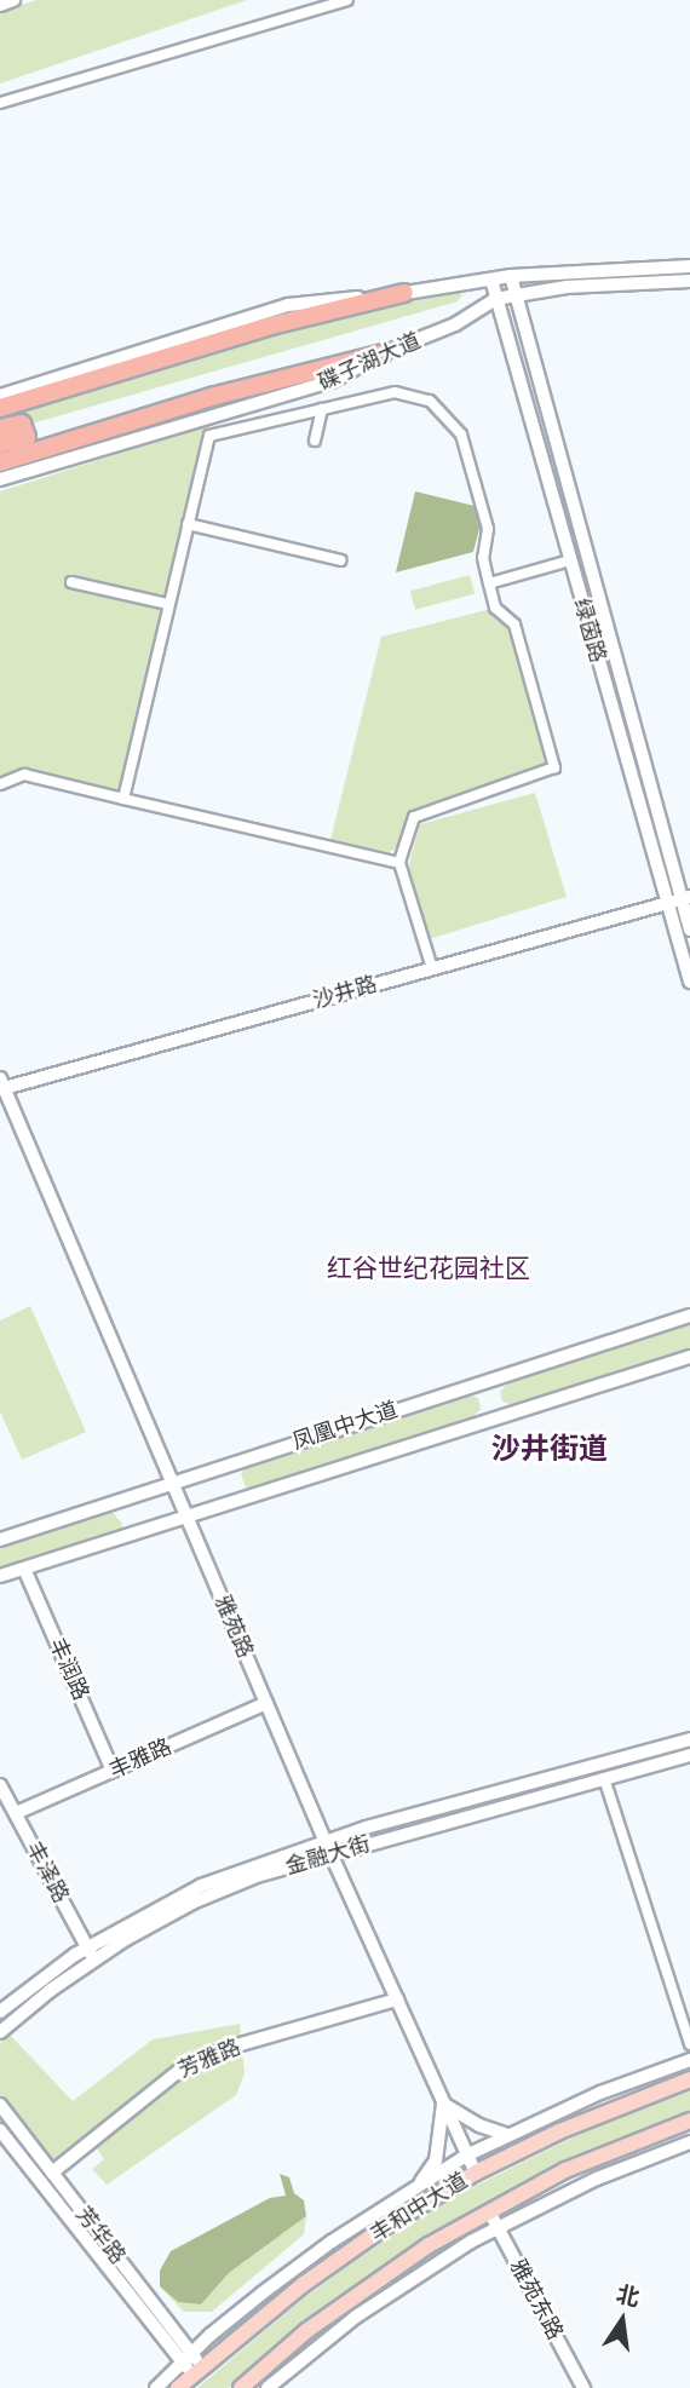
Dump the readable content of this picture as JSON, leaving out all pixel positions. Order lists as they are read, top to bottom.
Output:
{
  "streets": {
    "main road": [
      "碟子湖大道",
      "绿茵路",
      "沙井路",
      "凤凰中大道",
      "雅苑路",
      "丰润路",
      "丰雅路",
      "金融大街",
      "丰泽路",
      "芳雅路",
      "丰和中大道",
      "芳华路",
      "雅苑东路"
    ]
  },
  "crossings": [
    ["碟子湖大道", "绿茵路"],
    ["绿茵路", "沙井路"],
    ["沙井路", "雅苑路"],
    ["凤凰中大道", "雅苑路"],
    ["凤凰中大道", "丰润路"],
    ["雅苑路", "丰雅路"],
    ["雅苑路", "金融大街"],
    ["雅苑路", "芳雅路"],
    ["雅苑路", "丰和中大道"],
    ["丰润路", "丰雅路"],
    ["丰雅路", "丰泽路"],
    ["金融大街", "丰泽路"],
    ["芳雅路", "芳华路"],
    ["丰和中大道", "芳华路"],
    ["丰和中大道", "雅苑东路"]
  ],
  "districts": ["红谷世纪花园社区", "沙井街道"],
  "north": "top"
}
